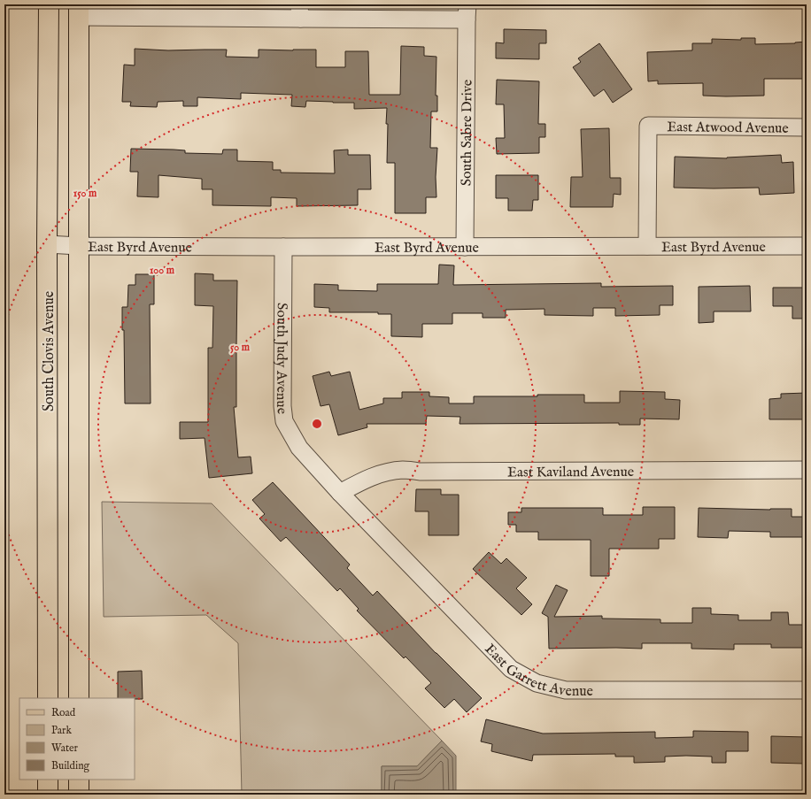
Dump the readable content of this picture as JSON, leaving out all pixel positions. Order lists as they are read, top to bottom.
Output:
{
  "streets": {
    "main road": ["South Clovis Avenue"],
    "street": [
      "East Atwood Avenue",
      "South Sabre Drive",
      "East Byrd Avenue",
      "South Judy Avenue",
      "East Kaviland Avenue",
      "East Garrett Avenue"
    ]
  },
  "crossings": [
    ["East Atwood Avenue", "East Byrd Avenue"],
    ["South Sabre Drive", "East Byrd Avenue"],
    ["East Byrd Avenue", "South Clovis Avenue"],
    ["East Byrd Avenue", "South Judy Avenue"],
    ["South Judy Avenue", "East Kaviland Avenue"],
    ["South Judy Avenue", "East Garrett Avenue"],
    ["East Kaviland Avenue", "East Garrett Avenue"]
  ],
  "legend": [
    "Road",
    "Park",
    "Water",
    "Building"
  ],
  "rings": ["150 m", "100 m", "50 m"]
}
